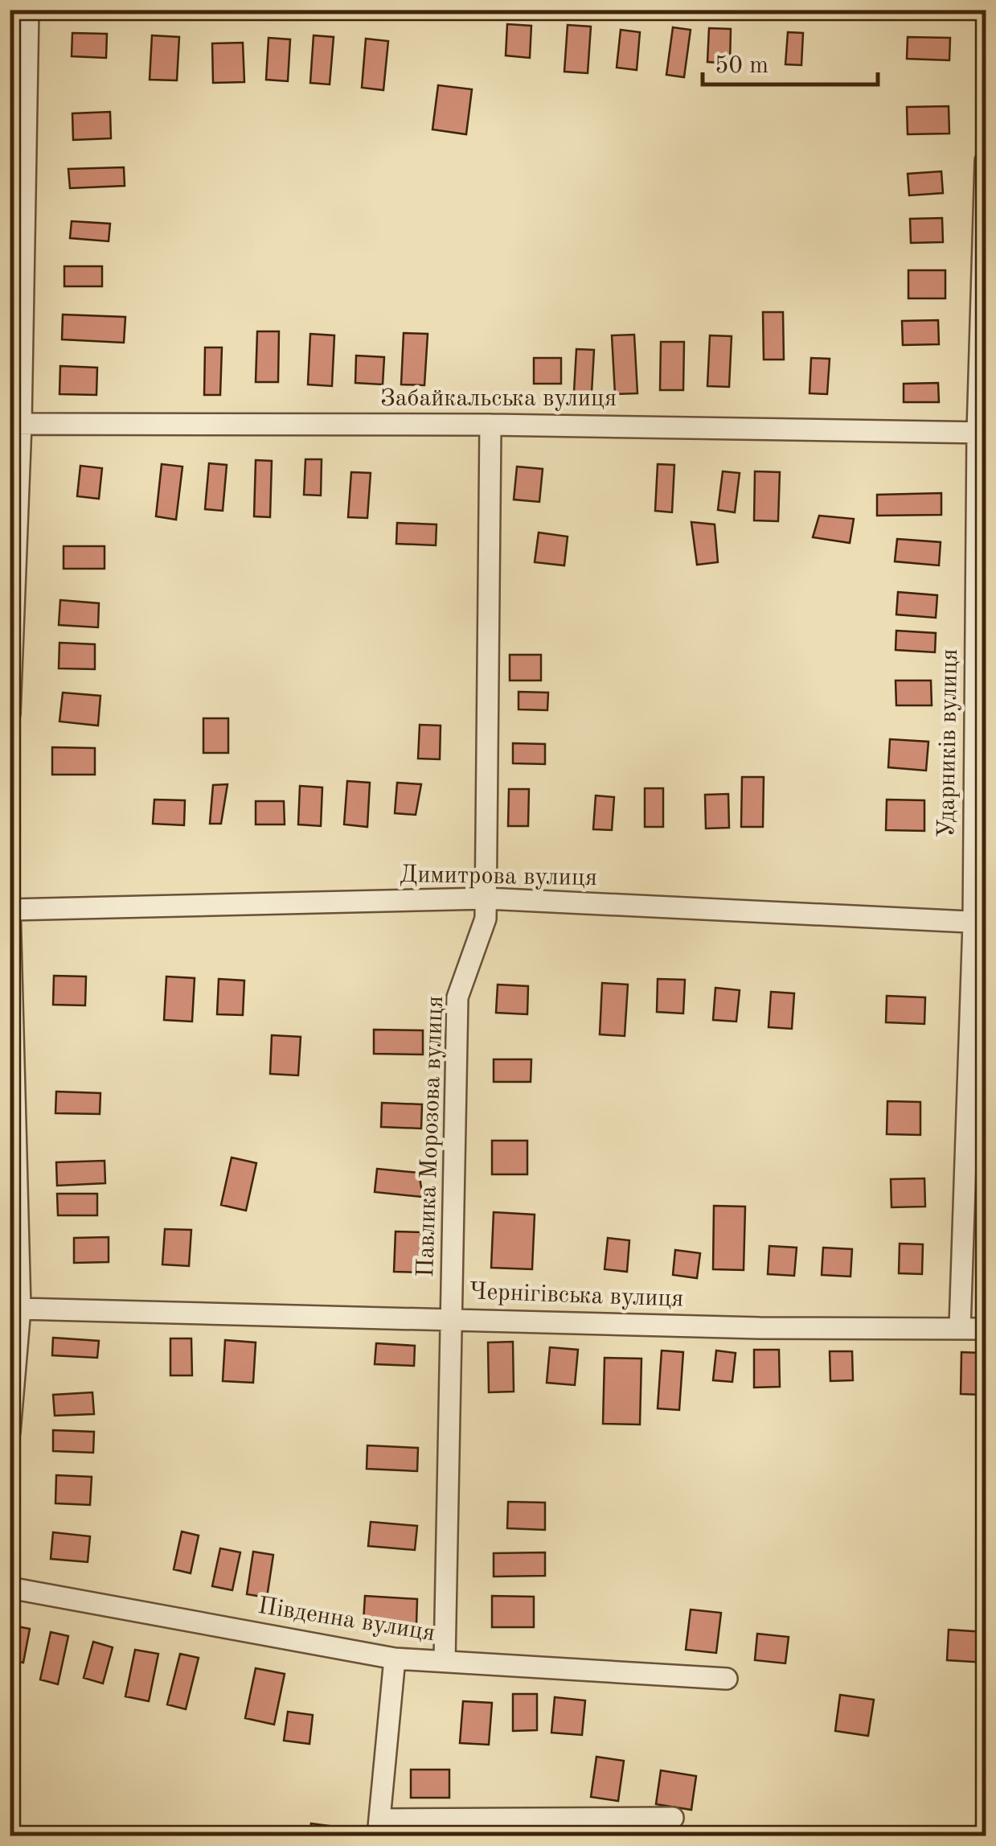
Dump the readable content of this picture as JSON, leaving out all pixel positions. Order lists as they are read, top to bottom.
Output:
{
  "streets": {
    "street": [
      "Забайкальська вулиця",
      "Ударників вулиця",
      "Димитрова вулиця",
      "Павлика Морозова вулиця",
      "Чернігівська вулиця",
      "Південна вулиця"
    ]
  },
  "crossings": [
    ["Забайкальська вулиця", "Ударників вулиця"],
    ["Забайкальська вулиця", "Павлика Морозова вулиця"],
    ["Ударників вулиця", "Димитрова вулиця"],
    ["Ударників вулиця", "Чернігівська вулиця"],
    ["Димитрова вулиця", "Павлика Морозова вулиця"],
    ["Павлика Морозова вулиця", "Чернігівська вулиця"],
    ["Павлика Морозова вулиця", "Південна вулиця"]
  ],
  "scale_bar": "50 m"
}
